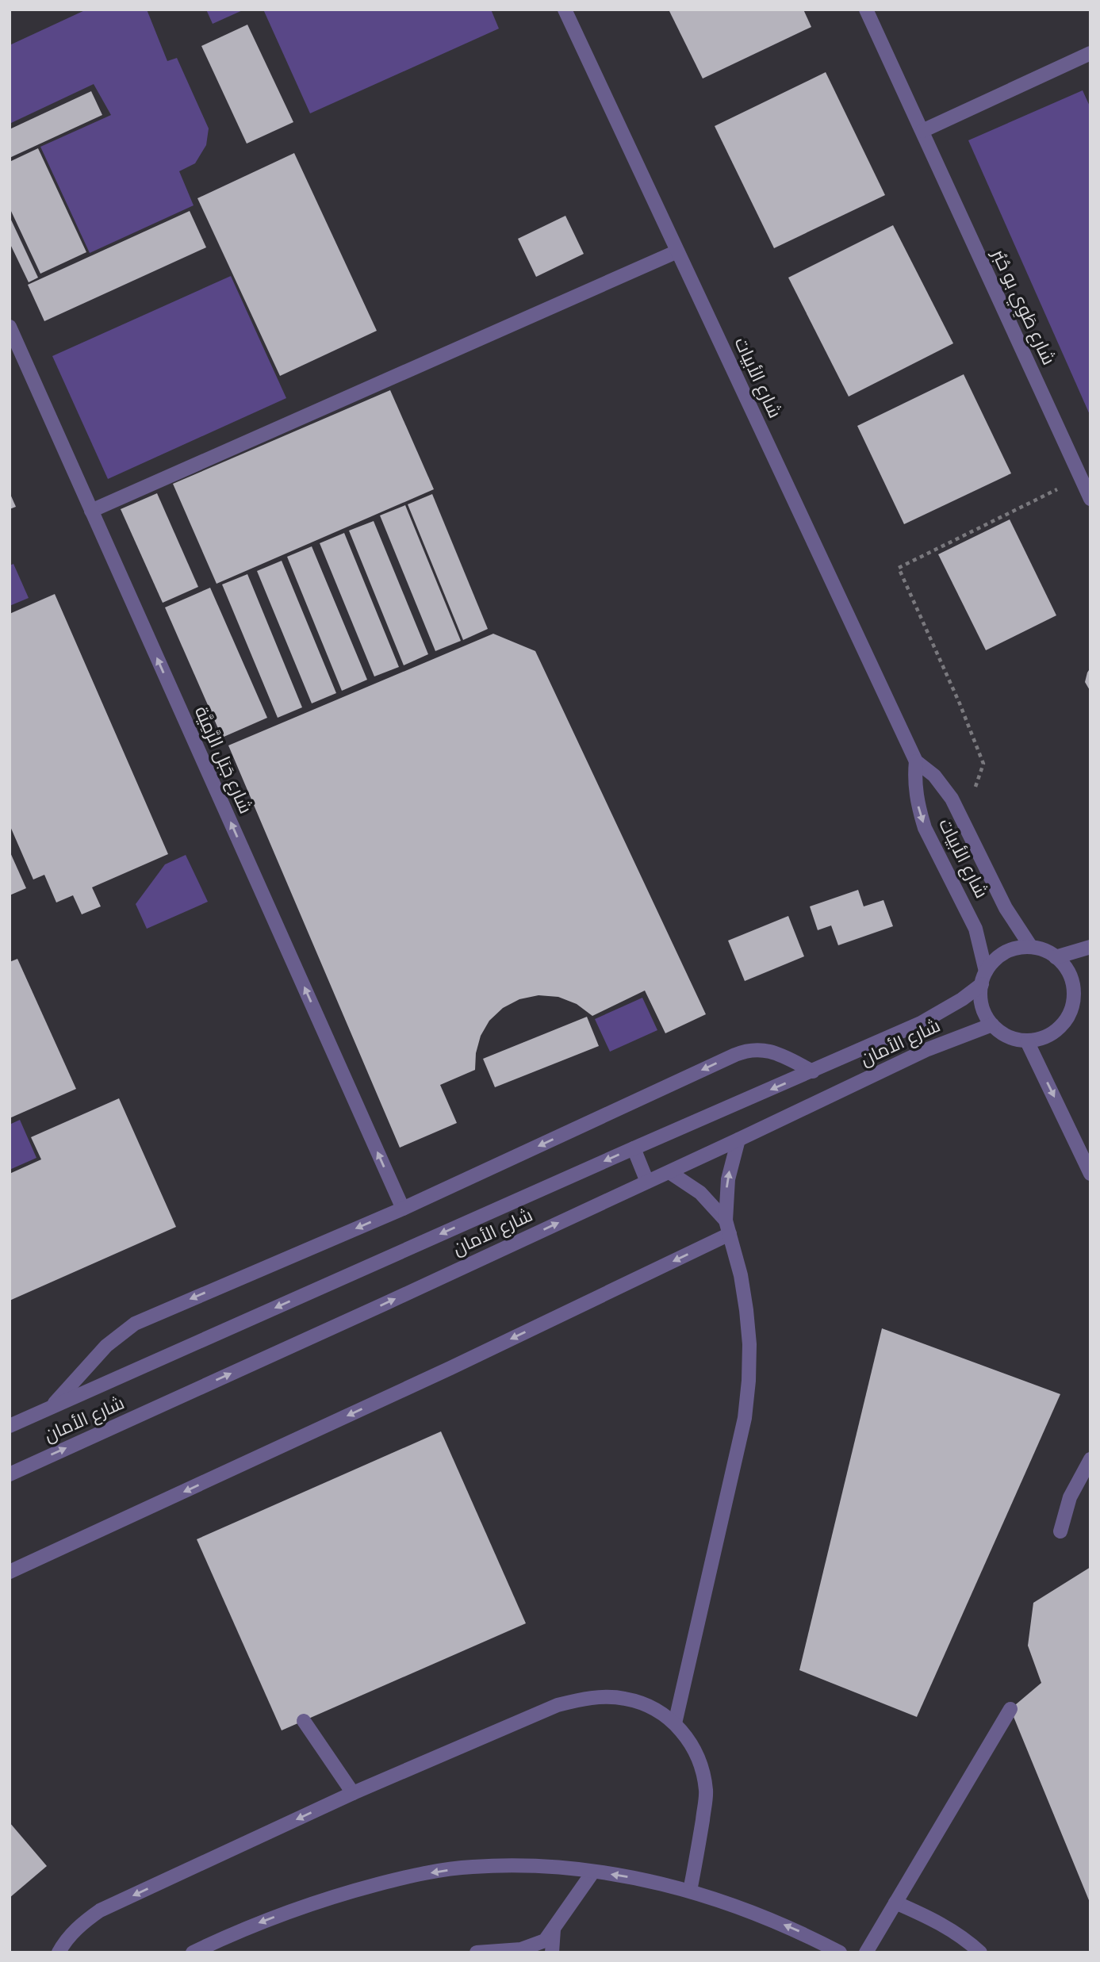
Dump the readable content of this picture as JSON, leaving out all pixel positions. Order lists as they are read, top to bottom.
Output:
{
  "streets": {
    "street": [
      "شارع طَوِي بو حُبُر",
      "شارع الأبيات",
      "شارع جَبَل الرَّمِيَّة",
      "شارع الأمان"
    ]
  },
  "crossings": [
    ["شارع الأبيات", "شارع الأمان"]
  ],
  "one_way": ["شارع جَبَل الرَّمِيَّة"]
}
